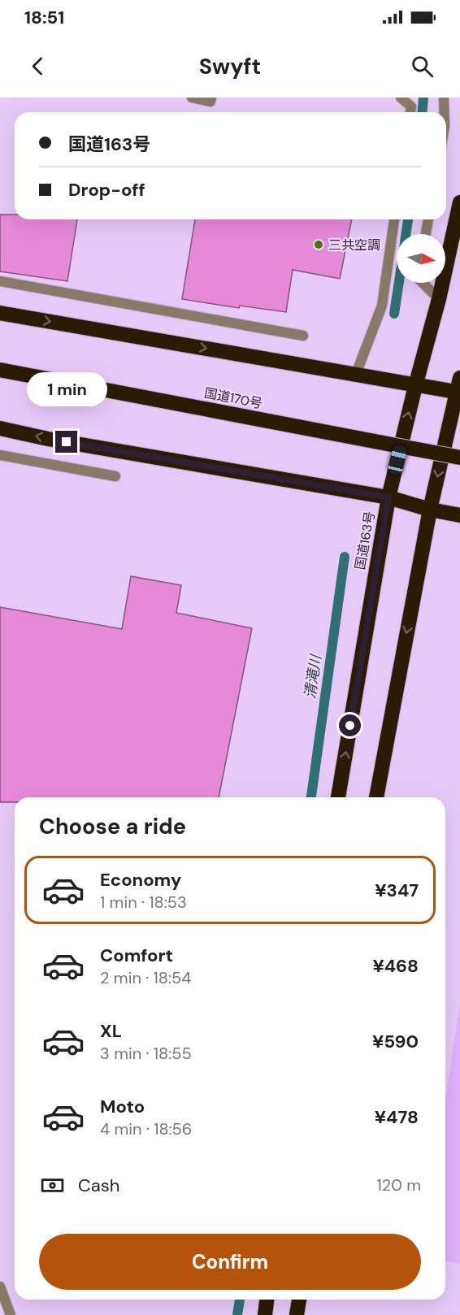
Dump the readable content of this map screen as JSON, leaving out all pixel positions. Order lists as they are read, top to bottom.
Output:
{
  "streets": {
    "highway": ["国道170号", "国道163号"]
  },
  "water": ["清滝川"],
  "places": ["三共空調"],
  "north": "right",
  "page": {
    "status": "18:51",
    "header": "Swyft",
    "banner": ["国道163号", "Drop-off"],
    "bubble": "1 min",
    "heading": "Choose a ride",
    "list": [
      {
        "name": "Economy",
        "note": "1 min · 18:53",
        "value": "¥347"
      },
      {
        "name": "Comfort",
        "note": "2 min · 18:54",
        "value": "¥468"
      },
      {
        "name": "XL",
        "note": "3 min · 18:55",
        "value": "¥590"
      },
      {
        "name": "Moto",
        "note": "4 min · 18:56",
        "value": "¥478"
      }
    ],
    "pay": ["Cash", "120 m"],
    "buttons": "Confirm"
  }
}
